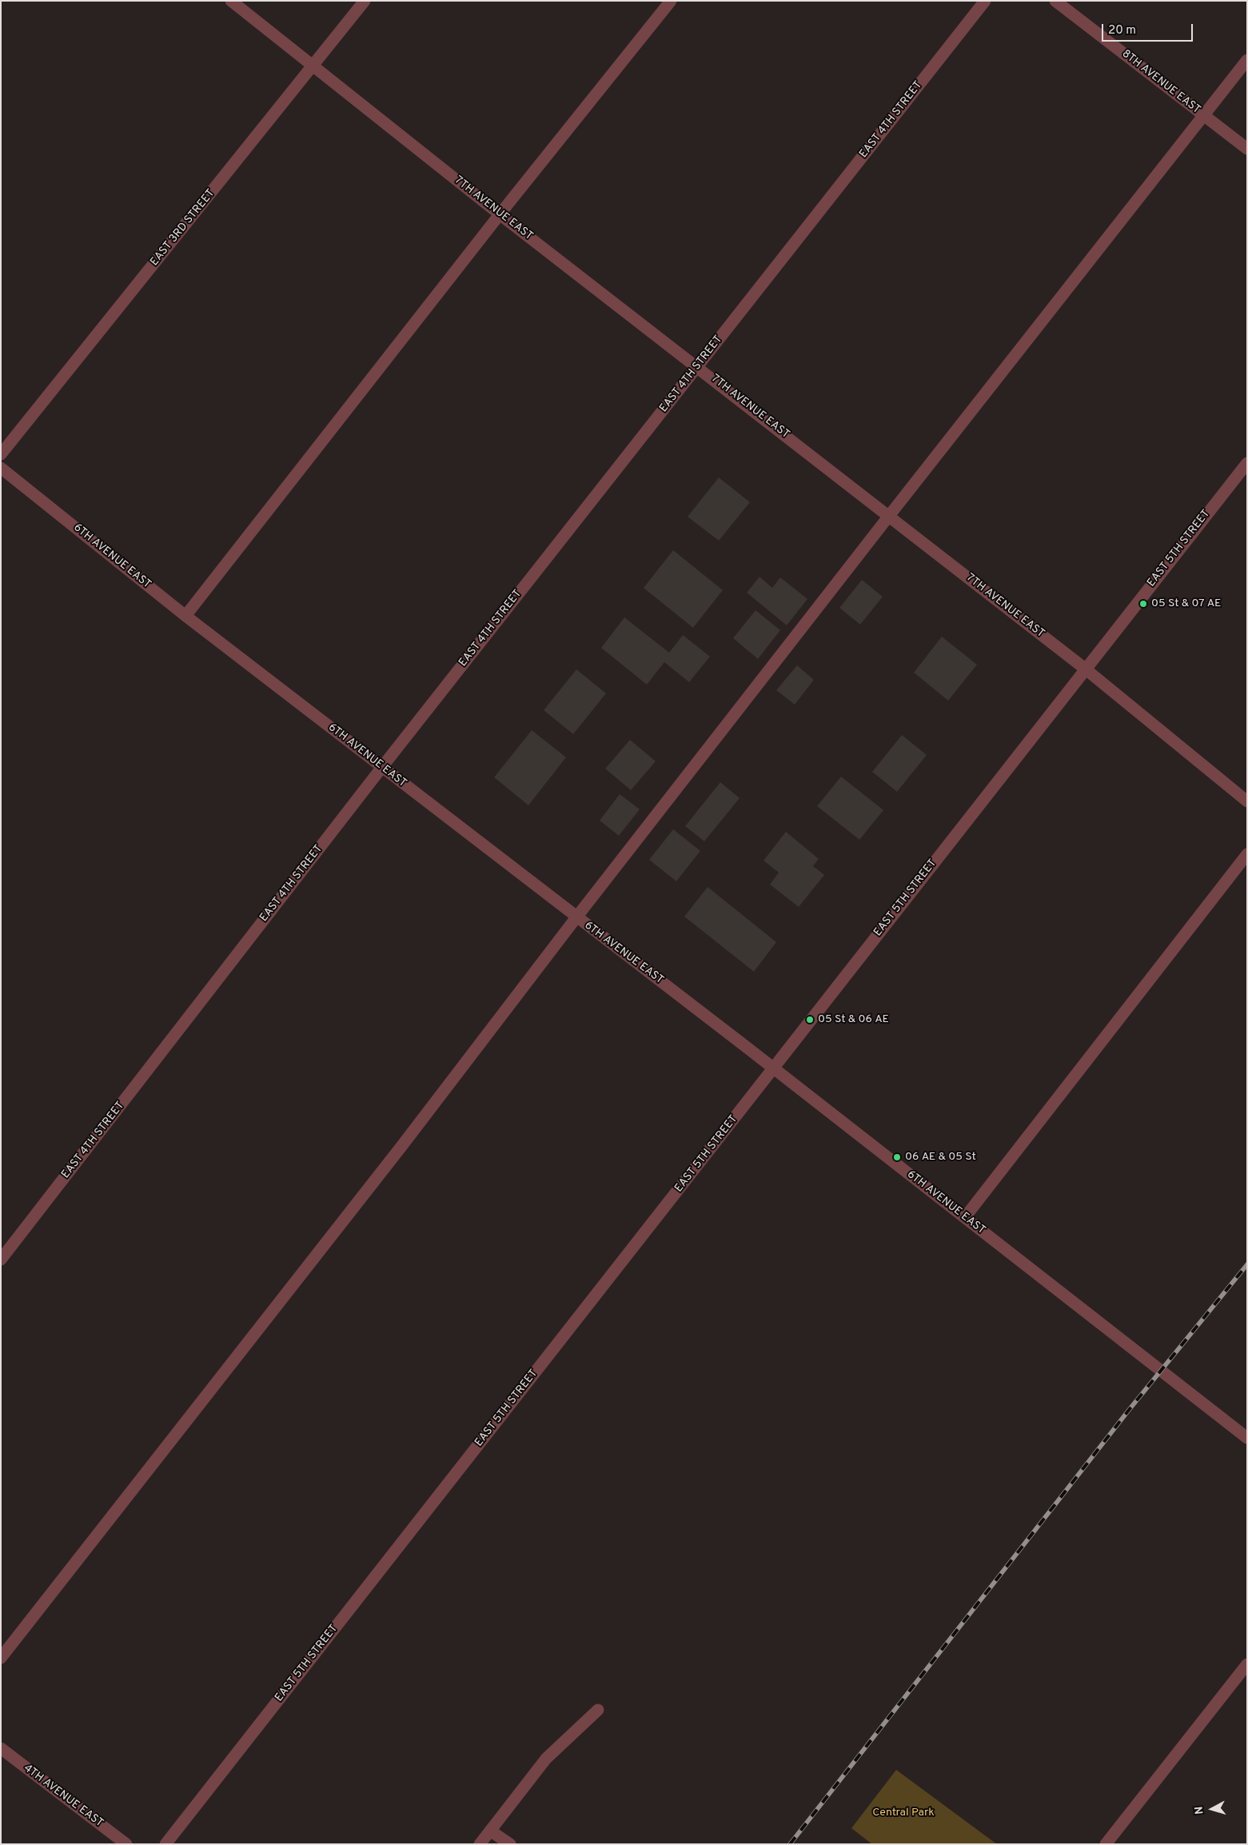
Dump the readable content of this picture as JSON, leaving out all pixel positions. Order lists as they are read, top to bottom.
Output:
{
  "streets": {
    "street": [
      "8TH AVENUE EAST",
      "EAST 4TH STREET",
      "7TH AVENUE EAST",
      "EAST 3RD STREET",
      "EAST 5TH STREET",
      "6TH AVENUE EAST",
      "4TH AVENUE EAST"
    ]
  },
  "crossings": [
    ["EAST 4TH STREET", "7TH AVENUE EAST"],
    ["EAST 4TH STREET", "6TH AVENUE EAST"],
    ["7TH AVENUE EAST", "EAST 3RD STREET"],
    ["7TH AVENUE EAST", "EAST 5TH STREET"],
    ["EAST 5TH STREET", "6TH AVENUE EAST"]
  ],
  "parks": ["Central Park"],
  "places": ["05 St & 07 AE", "05 St & 06 AE", "06 AE & 05 St"],
  "scale_bar": "20 m",
  "north": "left"
}
